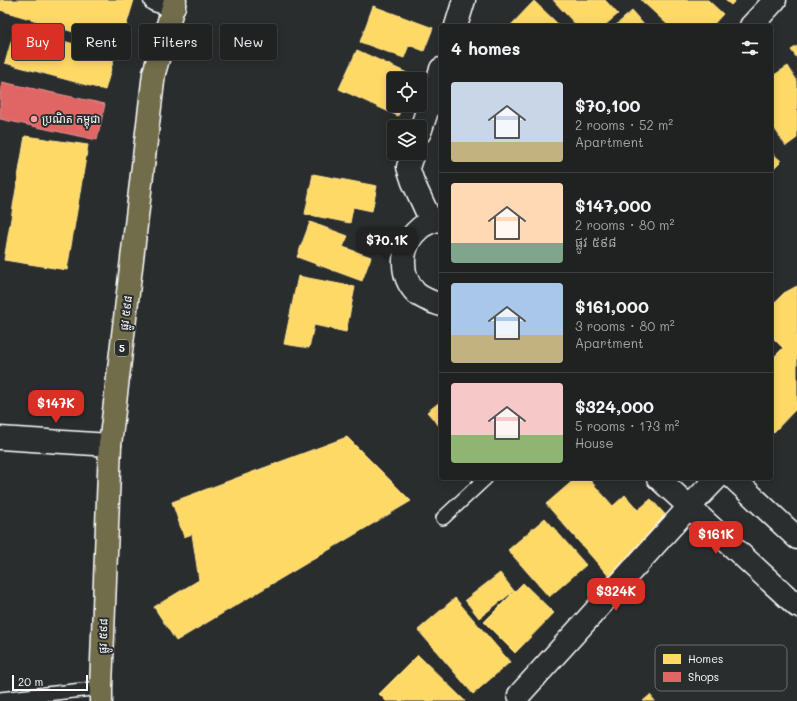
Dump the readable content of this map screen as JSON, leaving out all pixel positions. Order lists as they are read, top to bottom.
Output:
{
  "streets": {
    "main road": ["ផ្លូវ ៥៩៨", "5"]
  },
  "places": ["ប្រណិត កម្ពុជា"],
  "legend": ["Homes", "Shops"],
  "scale_bar": "20 m",
  "page": {
    "chip": [
      "Buy",
      "Rent",
      "Filters",
      "New"
    ],
    "heading": "4 homes",
    "list": [
      {
        "name": "$70,100",
        "note": "2 rooms · 52 m² · Apartment"
      },
      {
        "name": "$147,000",
        "note": "2 rooms · 80 m² · ផ្លូវ ៥៩៨"
      },
      {
        "name": "$161,000",
        "note": "3 rooms · 80 m² · Apartment"
      },
      {
        "name": "$324,000",
        "note": "5 rooms · 173 m² · House"
      }
    ],
    "price": [
      "$70.1K",
      "$147K",
      "$161K",
      "$324K"
    ],
    "scale": "20 m"
  }
}
